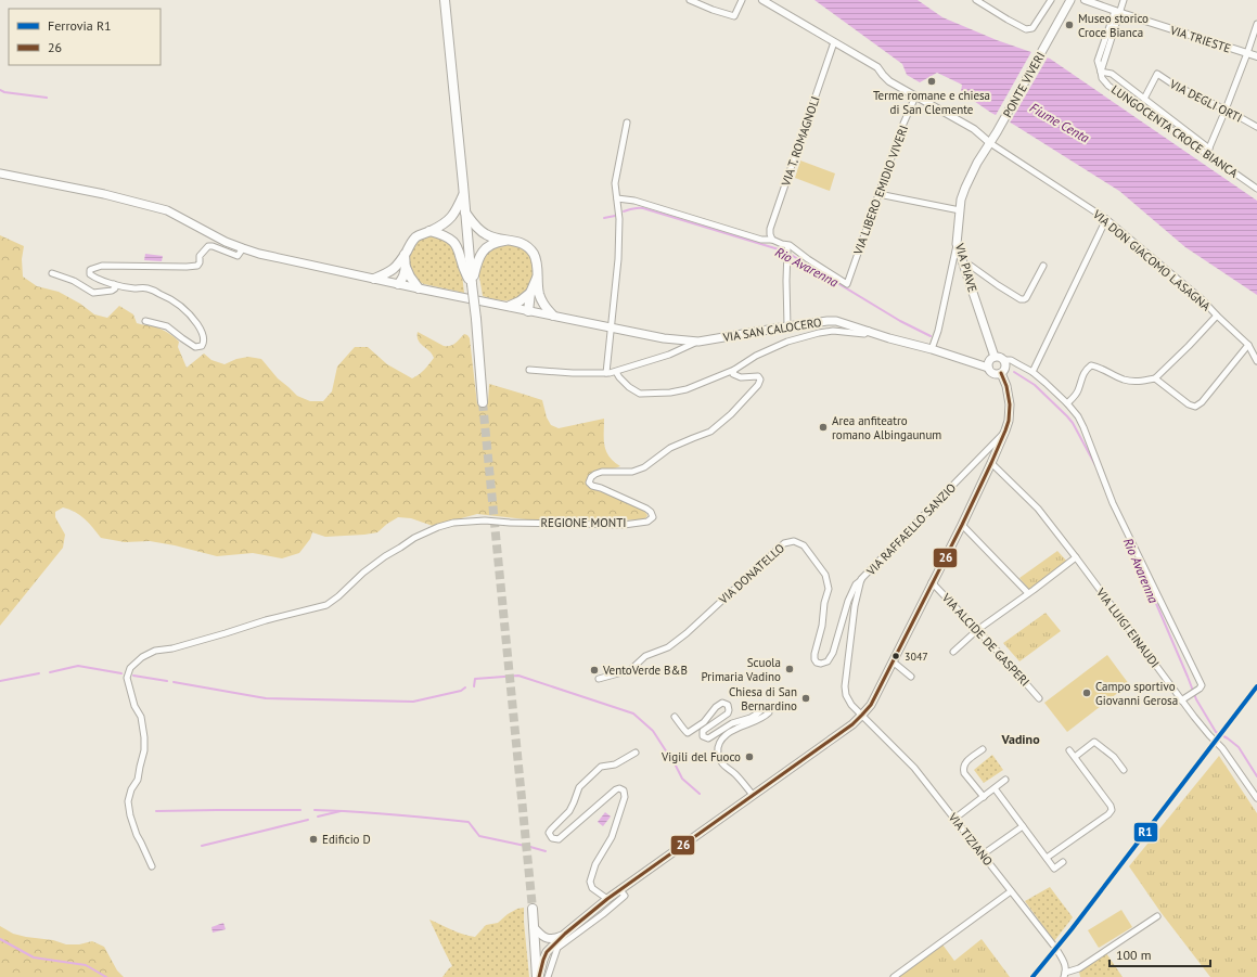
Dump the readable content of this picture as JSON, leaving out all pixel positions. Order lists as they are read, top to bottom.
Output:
{
  "streets": {
    "main road": ["PONTE VIVERI", "VIA PIAVE", "VIA SAN CALOCERO"],
    "street": [
      "VIA TRIESTE",
      "VIA DEGLI ORTI",
      "LUNGOCENTA CROCE BIANCA",
      "VIA T. ROMAGNOLI",
      "VIA LIBERO EMIDIO VIVERI",
      "VIA DON GIACOMO LASAGNA",
      "REGIONE MONTI",
      "VIA RAFFAELLO SANZIO",
      "VIA DONATELLO",
      "VIA LUIGI EINAUDI",
      "VIA ALCIDE DE GASPERI",
      "VIA TIZIANO"
    ]
  },
  "crossings": [
    ["PONTE VIVERI", "VIA PIAVE"],
    ["VIA DEGLI ORTI", "LUNGOCENTA CROCE BIANCA"],
    ["VIA T. ROMAGNOLI", "VIA LIBERO EMIDIO VIVERI"],
    ["VIA DON GIACOMO LASAGNA", "VIA PIAVE"],
    ["VIA PIAVE", "VIA SAN CALOCERO"],
    ["VIA RAFFAELLO SANZIO", "VIA DONATELLO"],
    ["VIA RAFFAELLO SANZIO", "VIA TIZIANO"]
  ],
  "districts": ["Vadino"],
  "water": ["Fiume Centa", "Rio Avarenna"],
  "places": [
    "Museo storico Croce Bianca",
    "Terme romane e chiesa di San Clemente",
    "Area anfiteatro romano Albingaunum",
    "3047",
    "Scuola Primaria Vadino",
    "VentoVerde B&B",
    "Campo sportivo Giovanni Gerosa",
    "Chiesa di San Bernardino",
    "Vigili del Fuoco",
    "Edificio D"
  ],
  "lines": ["transit line 26", "rail line R1"],
  "legend": ["Ferrovia R1", "26"],
  "scale_bar": "100 m"
}
